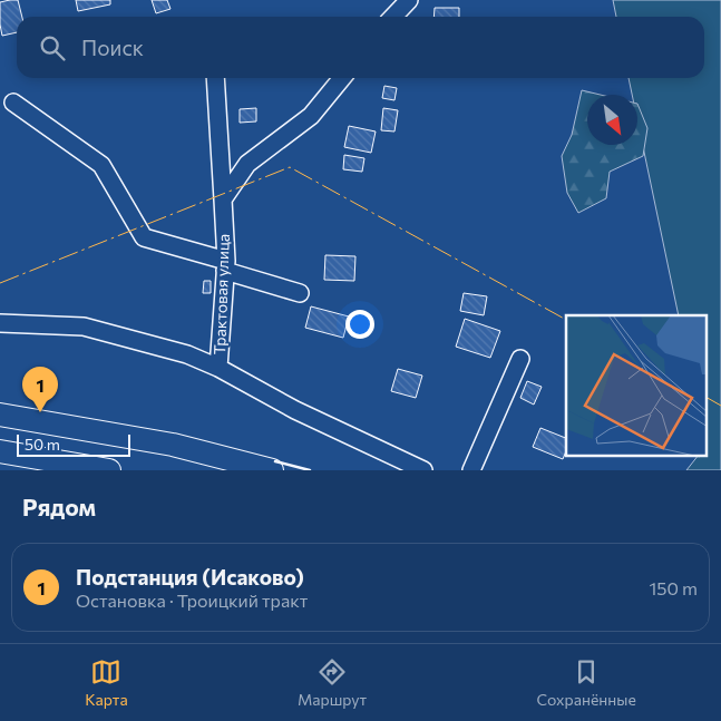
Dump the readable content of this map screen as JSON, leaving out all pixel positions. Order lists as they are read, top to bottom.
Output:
{
  "streets": {
    "street": ["Трактовая улица"]
  },
  "scale_bar": "50 m",
  "north": "bottom right",
  "page": {
    "search": "Поиск",
    "pins": "1",
    "scale": "50 m",
    "heading": "Рядом",
    "list": [
      {
        "mark": "1",
        "name": "Подстанция (Исаково)",
        "note": "Остановка · Троицкий тракт",
        "value": "150 m"
      }
    ],
    "nav": ["Карта", "Маршрут", "Сохранённые"]
  }
}
